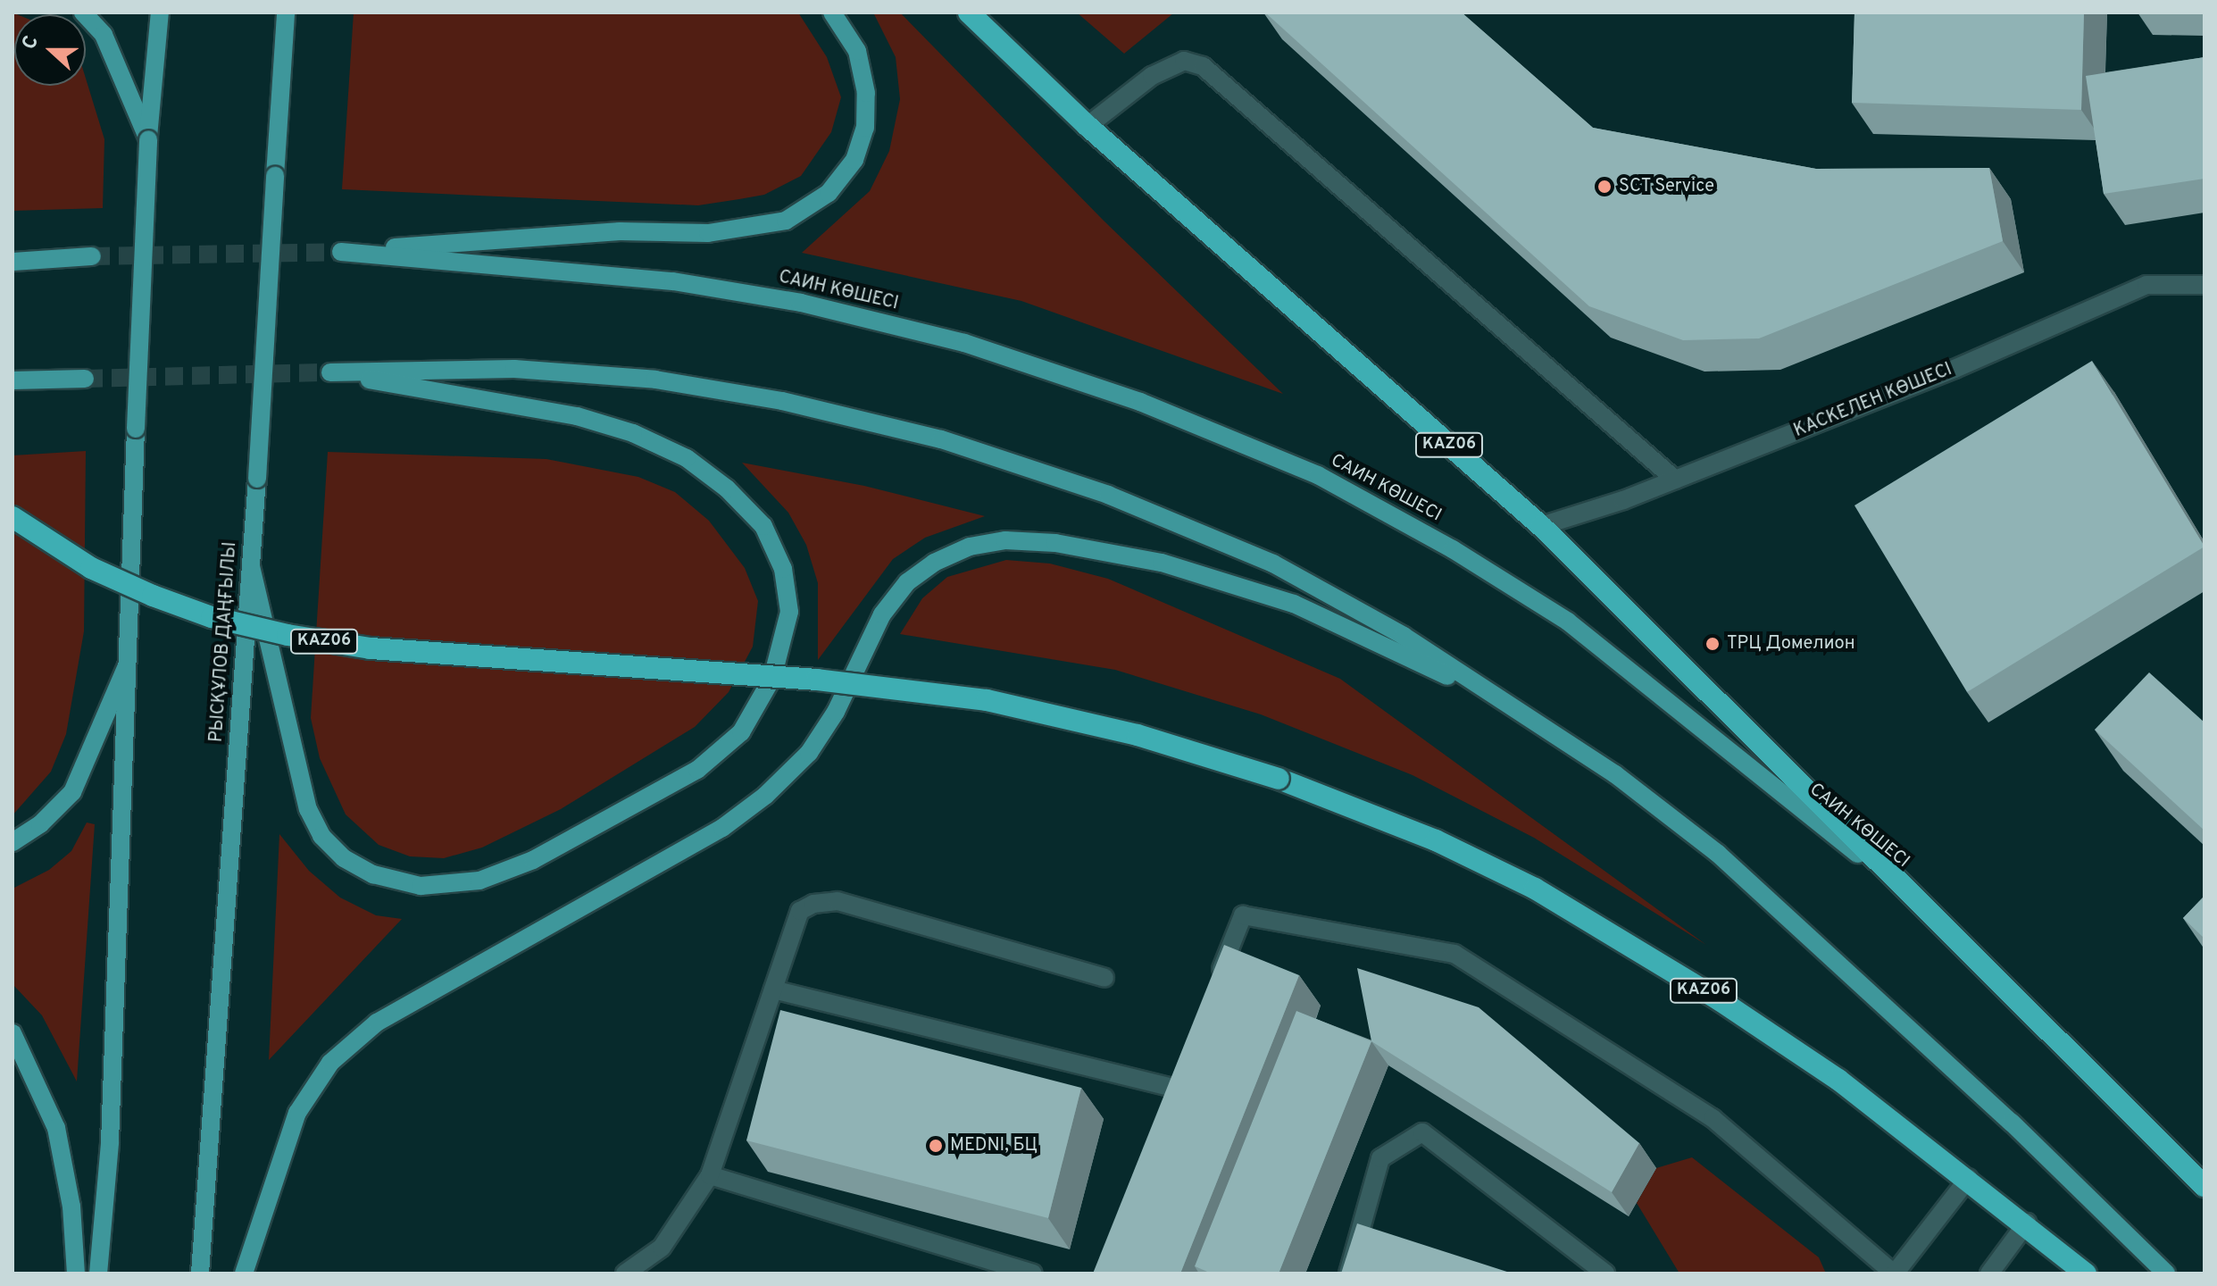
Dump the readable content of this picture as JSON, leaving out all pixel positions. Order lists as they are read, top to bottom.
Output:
{
  "streets": {
    "highway": ["САИН КӨШЕСІ", "KАZ06"],
    "main road": ["РЫСҚҰЛОВ ДАҢҒЫЛЫ"],
    "street": ["КАСКЕЛЕН КӨШЕСІ"]
  },
  "crossings": [
    ["САИН КӨШЕСІ", "KАZ06"],
    ["КАСКЕЛЕН КӨШЕСІ", "KАZ06"]
  ],
  "places": ["SCT Service", "ТРЦ Домелион", "MEDNI, БЦ"],
  "north": "left"
}
